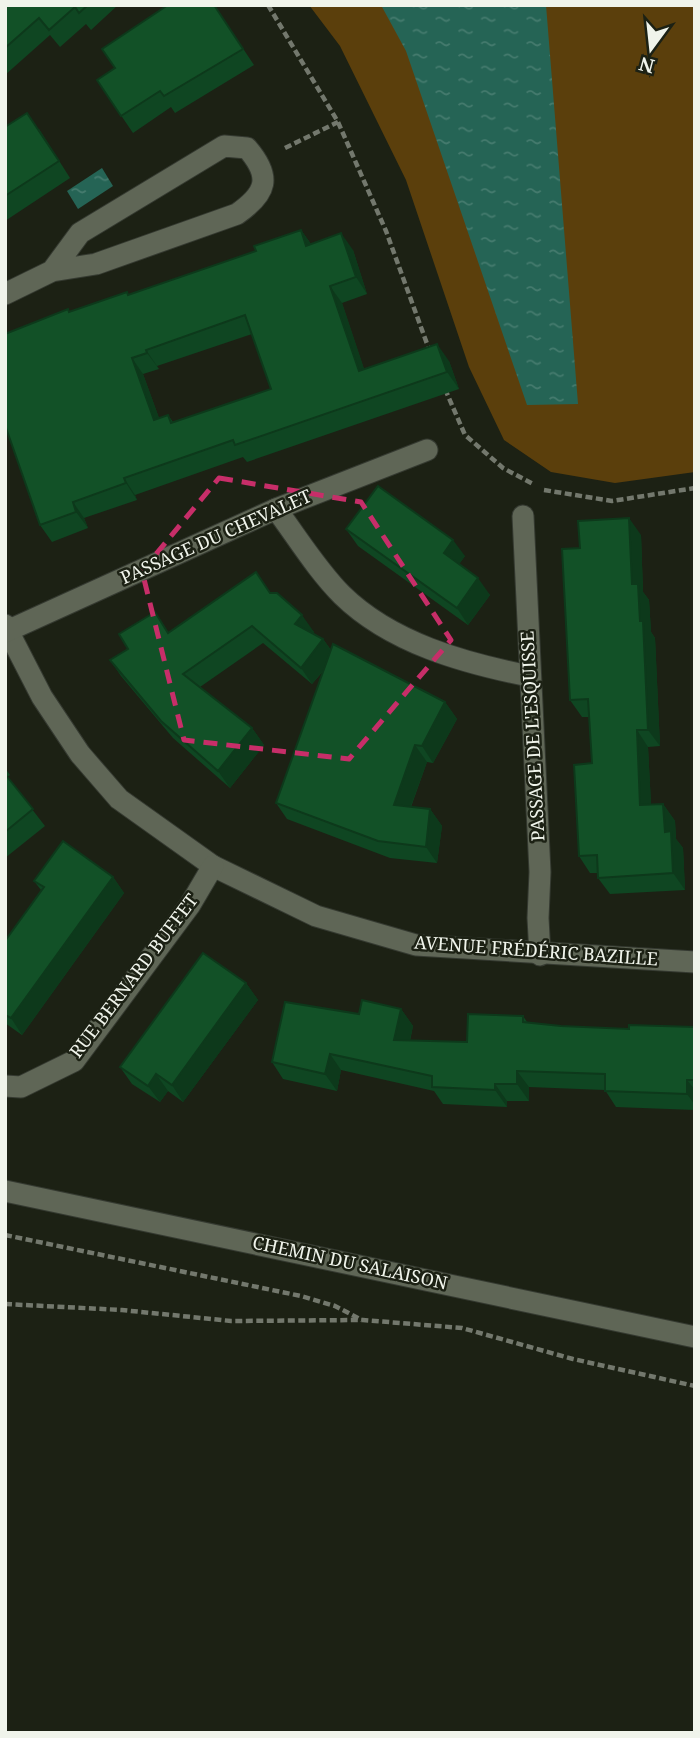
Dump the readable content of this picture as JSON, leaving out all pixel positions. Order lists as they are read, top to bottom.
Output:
{
  "streets": {
    "street": [
      "PASSAGE DU CHEVALET",
      "PASSAGE DE L'ESQUISSE",
      "AVENUE FRÉDÉRIC BAZILLE",
      "RUE BERNARD BUFFET",
      "CHEMIN DU SALAISON"
    ]
  },
  "crossings": [
    ["PASSAGE DU CHEVALET", "AVENUE FRÉDÉRIC BAZILLE"],
    ["PASSAGE DE L'ESQUISSE", "AVENUE FRÉDÉRIC BAZILLE"],
    ["AVENUE FRÉDÉRIC BAZILLE", "RUE BERNARD BUFFET"]
  ],
  "north": "bottom"
}
